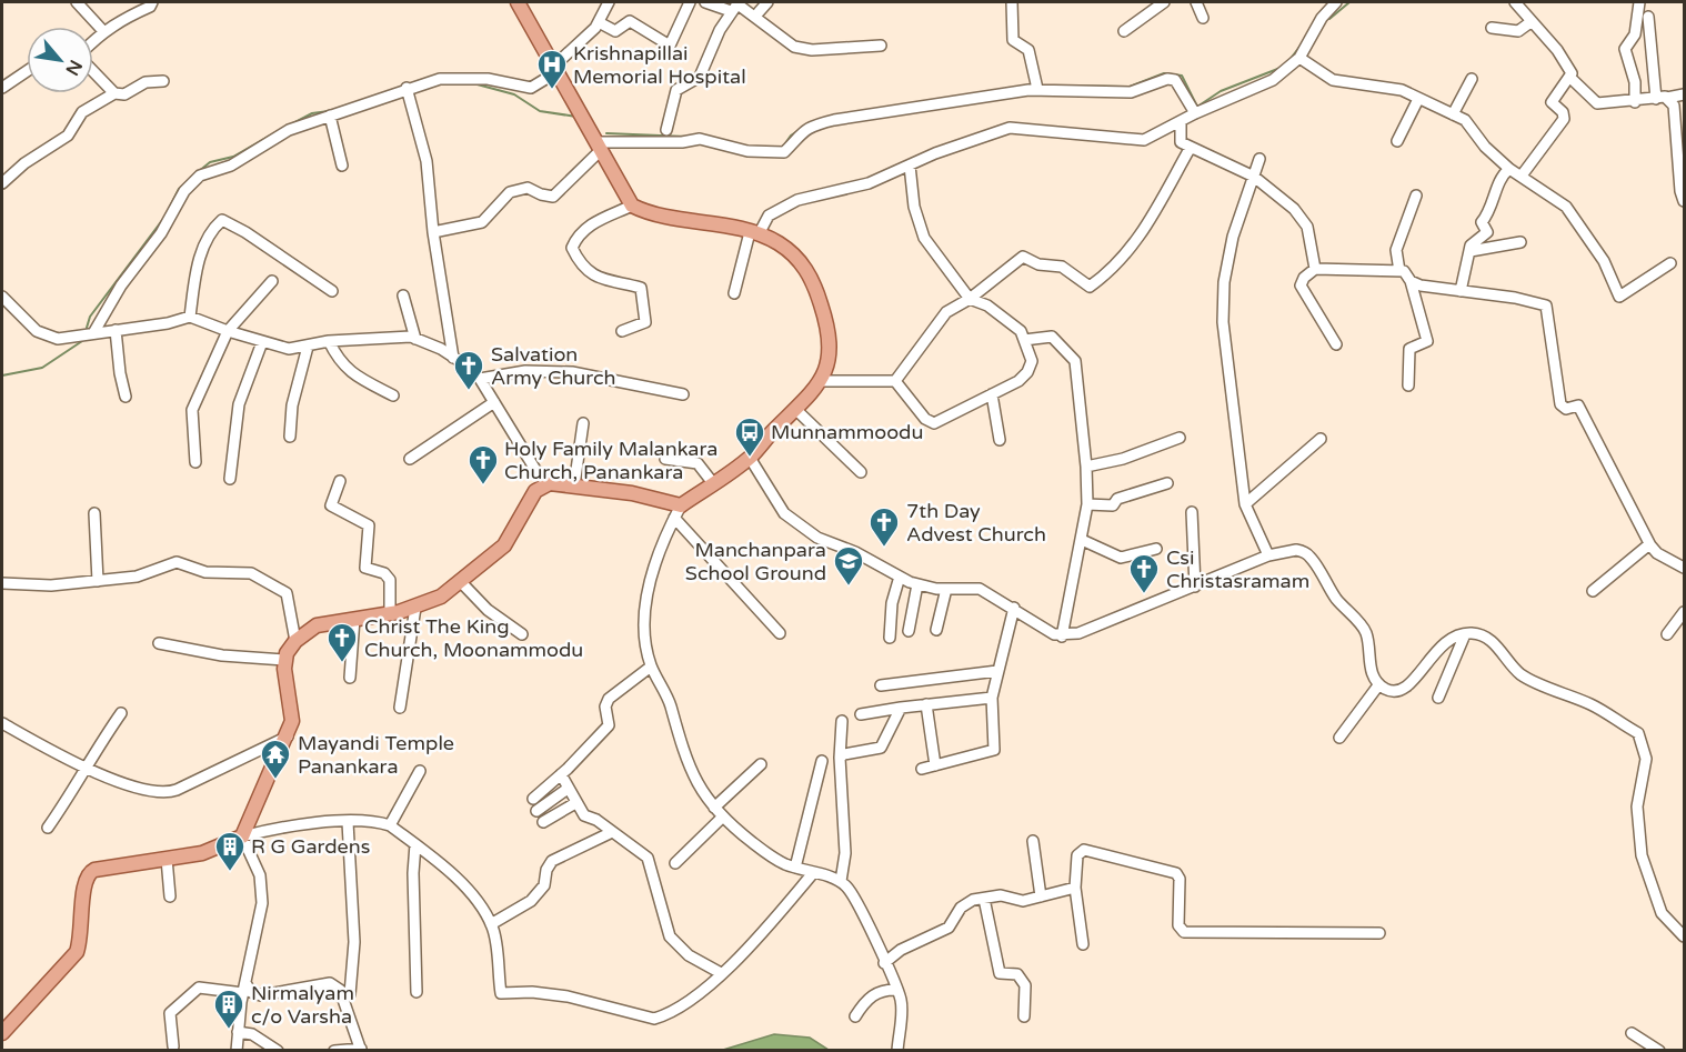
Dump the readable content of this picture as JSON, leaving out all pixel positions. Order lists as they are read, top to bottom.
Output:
{
  "places": {
    "hospital": ["Krishnapillai Memorial Hospital"],
    "church": [
      "Salvation Army Church",
      "Holy Family Malankara Church, Panankara",
      "7th Day Advest Church",
      "Csi Christasramam",
      "Christ The King Church, Moonammodu"
    ],
    "bus stop": ["Munnammoodu"],
    "school or university": ["Manchanpara School Ground"],
    "temple": ["Mayandi Temple Panankara"],
    "building": ["R G Gardens", "Nirmalyam c/o Varsha"]
  },
  "north": "bottom right"
}
